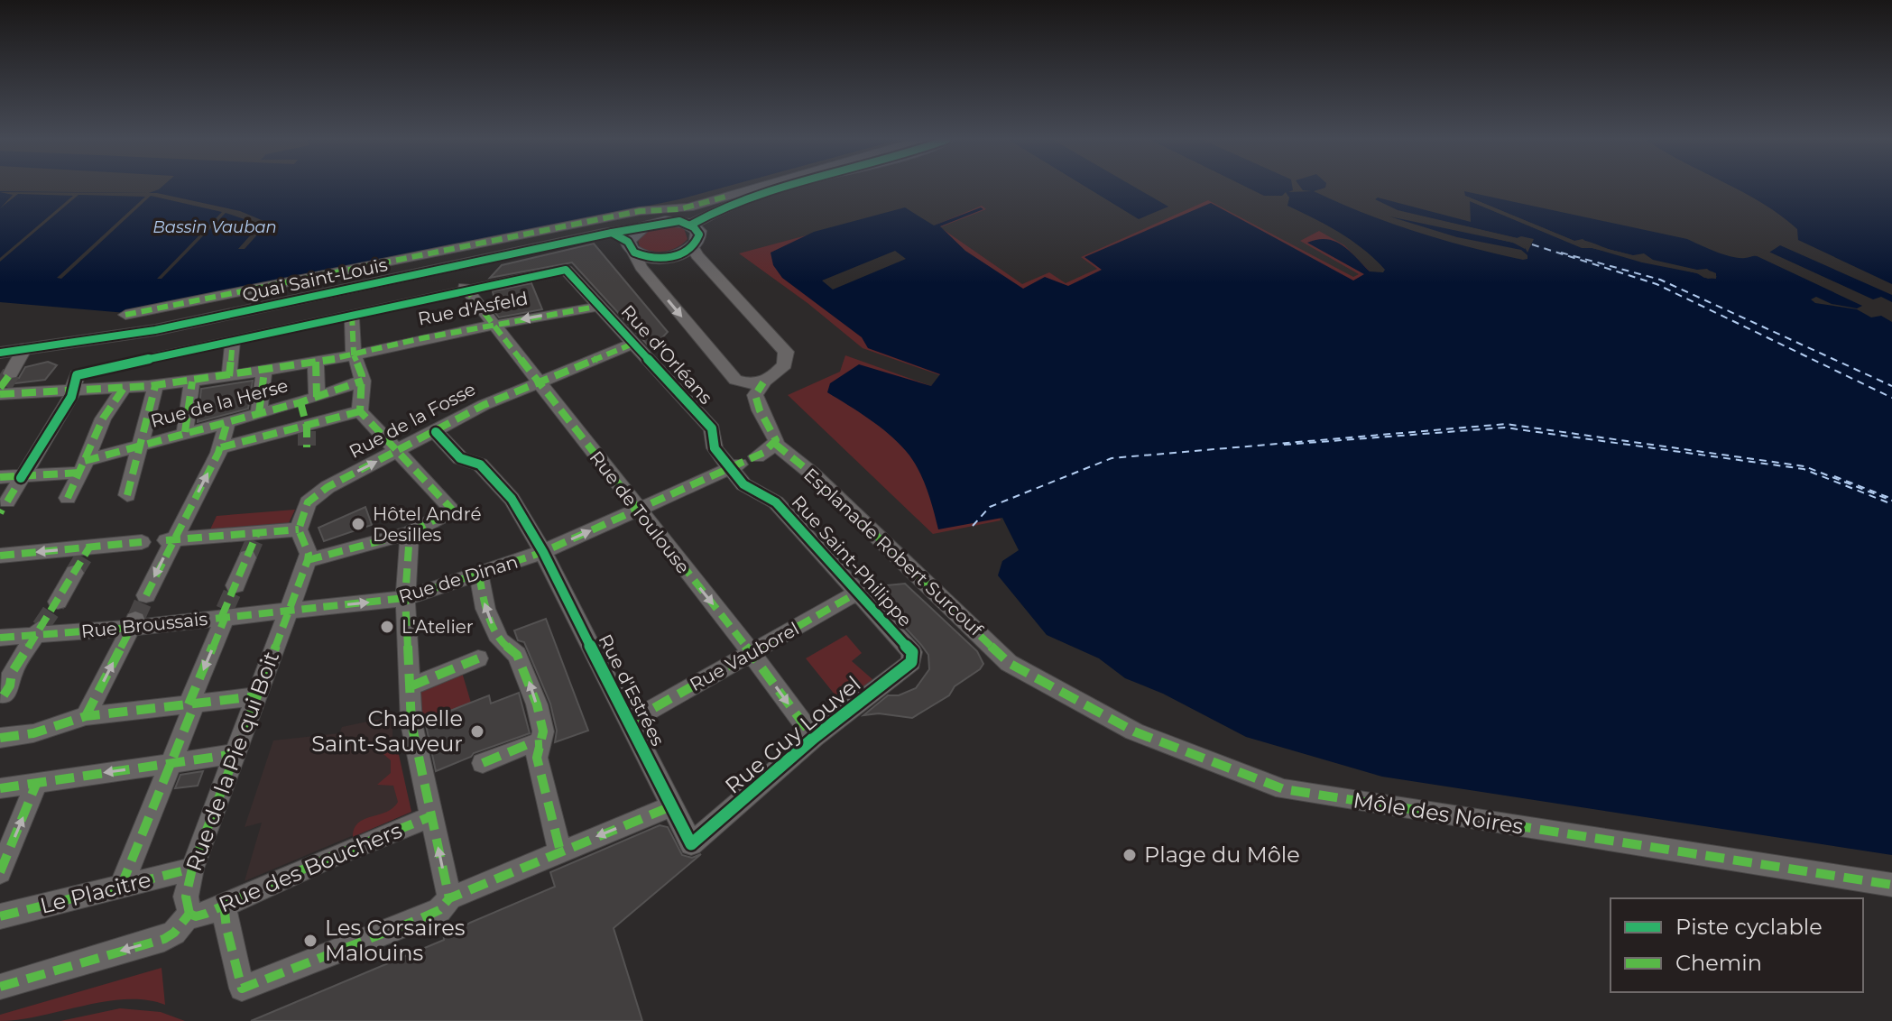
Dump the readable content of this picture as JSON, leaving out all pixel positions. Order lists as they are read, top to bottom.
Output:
{
  "streets": {
    "main road": ["Quai Saint-Louis"],
    "street": [
      "Rue d'Asfeld",
      "Rue d'Orléans",
      "Rue de la Herse",
      "Rue de la Fosse",
      "Rue de Toulouse",
      "Esplanade Robert Surcouf",
      "Rue Saint-Philippe",
      "Rue de Dinan",
      "Rue Broussais",
      "Rue Vauborel",
      "Rue d'Estrées",
      "Rue Guy Louvel",
      "Rue de la Pie qui Boit",
      "Môle des Noires",
      "Rue des Bouchers",
      "Le Placitre"
    ]
  },
  "crossings": [
    ["Quai Saint-Louis", "Rue d'Orléans"],
    ["Quai Saint-Louis", "Rue de Toulouse"],
    ["Rue d'Asfeld", "Rue d'Orléans"],
    ["Rue d'Asfeld", "Rue de Toulouse"],
    ["Rue d'Orléans", "Rue de la Fosse"],
    ["Rue d'Orléans", "Rue de Toulouse"],
    ["Rue d'Orléans", "Rue Saint-Philippe"],
    ["Rue d'Orléans", "Rue de Dinan"],
    ["Rue de la Fosse", "Rue de Toulouse"],
    ["Rue de la Fosse", "Rue d'Estrées"],
    ["Rue de Toulouse", "Rue de Dinan"],
    ["Rue de Toulouse", "Rue Vauborel"],
    ["Rue de Toulouse", "Rue Guy Louvel"],
    ["Esplanade Robert Surcouf", "Môle des Noires"],
    ["Rue Saint-Philippe", "Rue de Dinan"],
    ["Rue Saint-Philippe", "Rue Vauborel"],
    ["Rue Saint-Philippe", "Rue Guy Louvel"],
    ["Rue de Dinan", "Rue Broussais"],
    ["Rue de Dinan", "Rue d'Estrées"],
    ["Rue de Dinan", "Rue de la Pie qui Boit"],
    ["Rue Broussais", "Rue de la Pie qui Boit"],
    ["Rue Vauborel", "Rue d'Estrées"],
    ["Rue d'Estrées", "Rue Guy Louvel"],
    ["Rue de la Pie qui Boit", "Rue des Bouchers"],
    ["Rue de la Pie qui Boit", "Le Placitre"]
  ],
  "one_way": ["Rue de Toulouse"],
  "water": ["Bassin Vauban"],
  "places": [
    "Hôtel André Desilles",
    "L'Atelier",
    "Chapelle Saint-Sauveur",
    "Plage du Môle",
    "Les Corsaires Malouins"
  ],
  "legend": ["Piste cyclable", "Chemin"]
}
